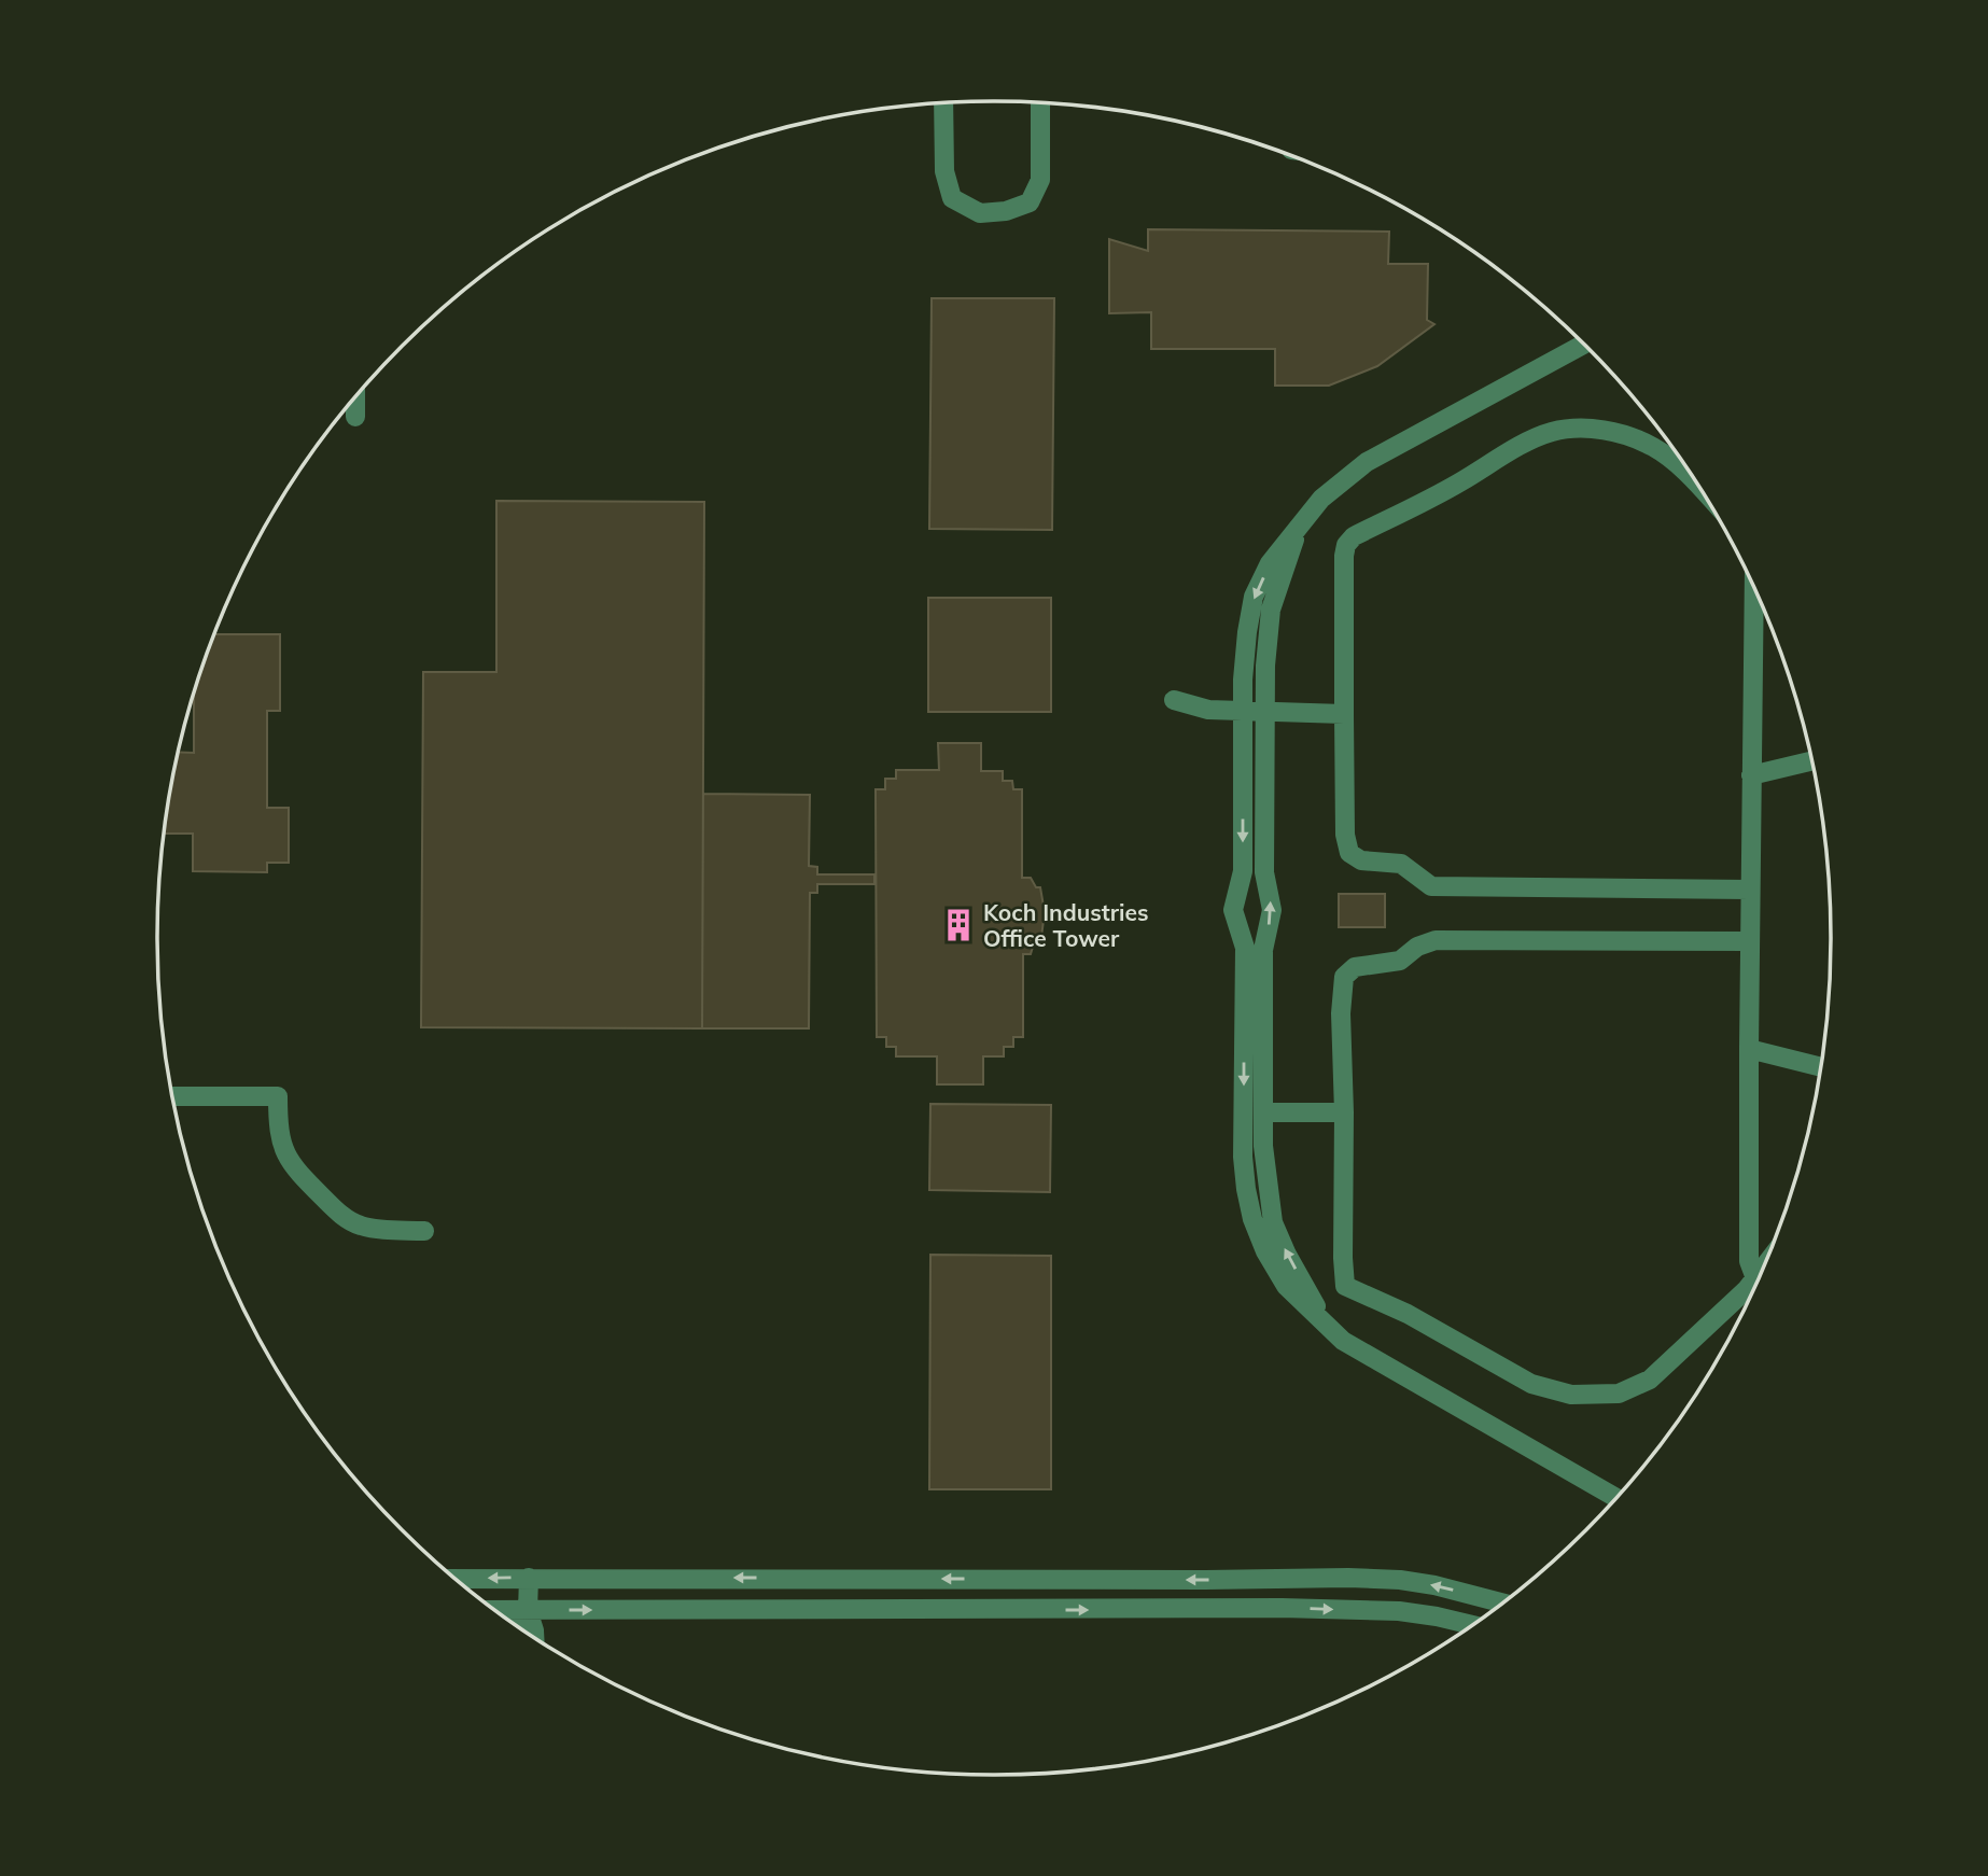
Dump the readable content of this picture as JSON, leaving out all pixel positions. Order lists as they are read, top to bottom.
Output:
{
  "places": {
    "building": ["Koch Industries Office Tower"]
  }
}
